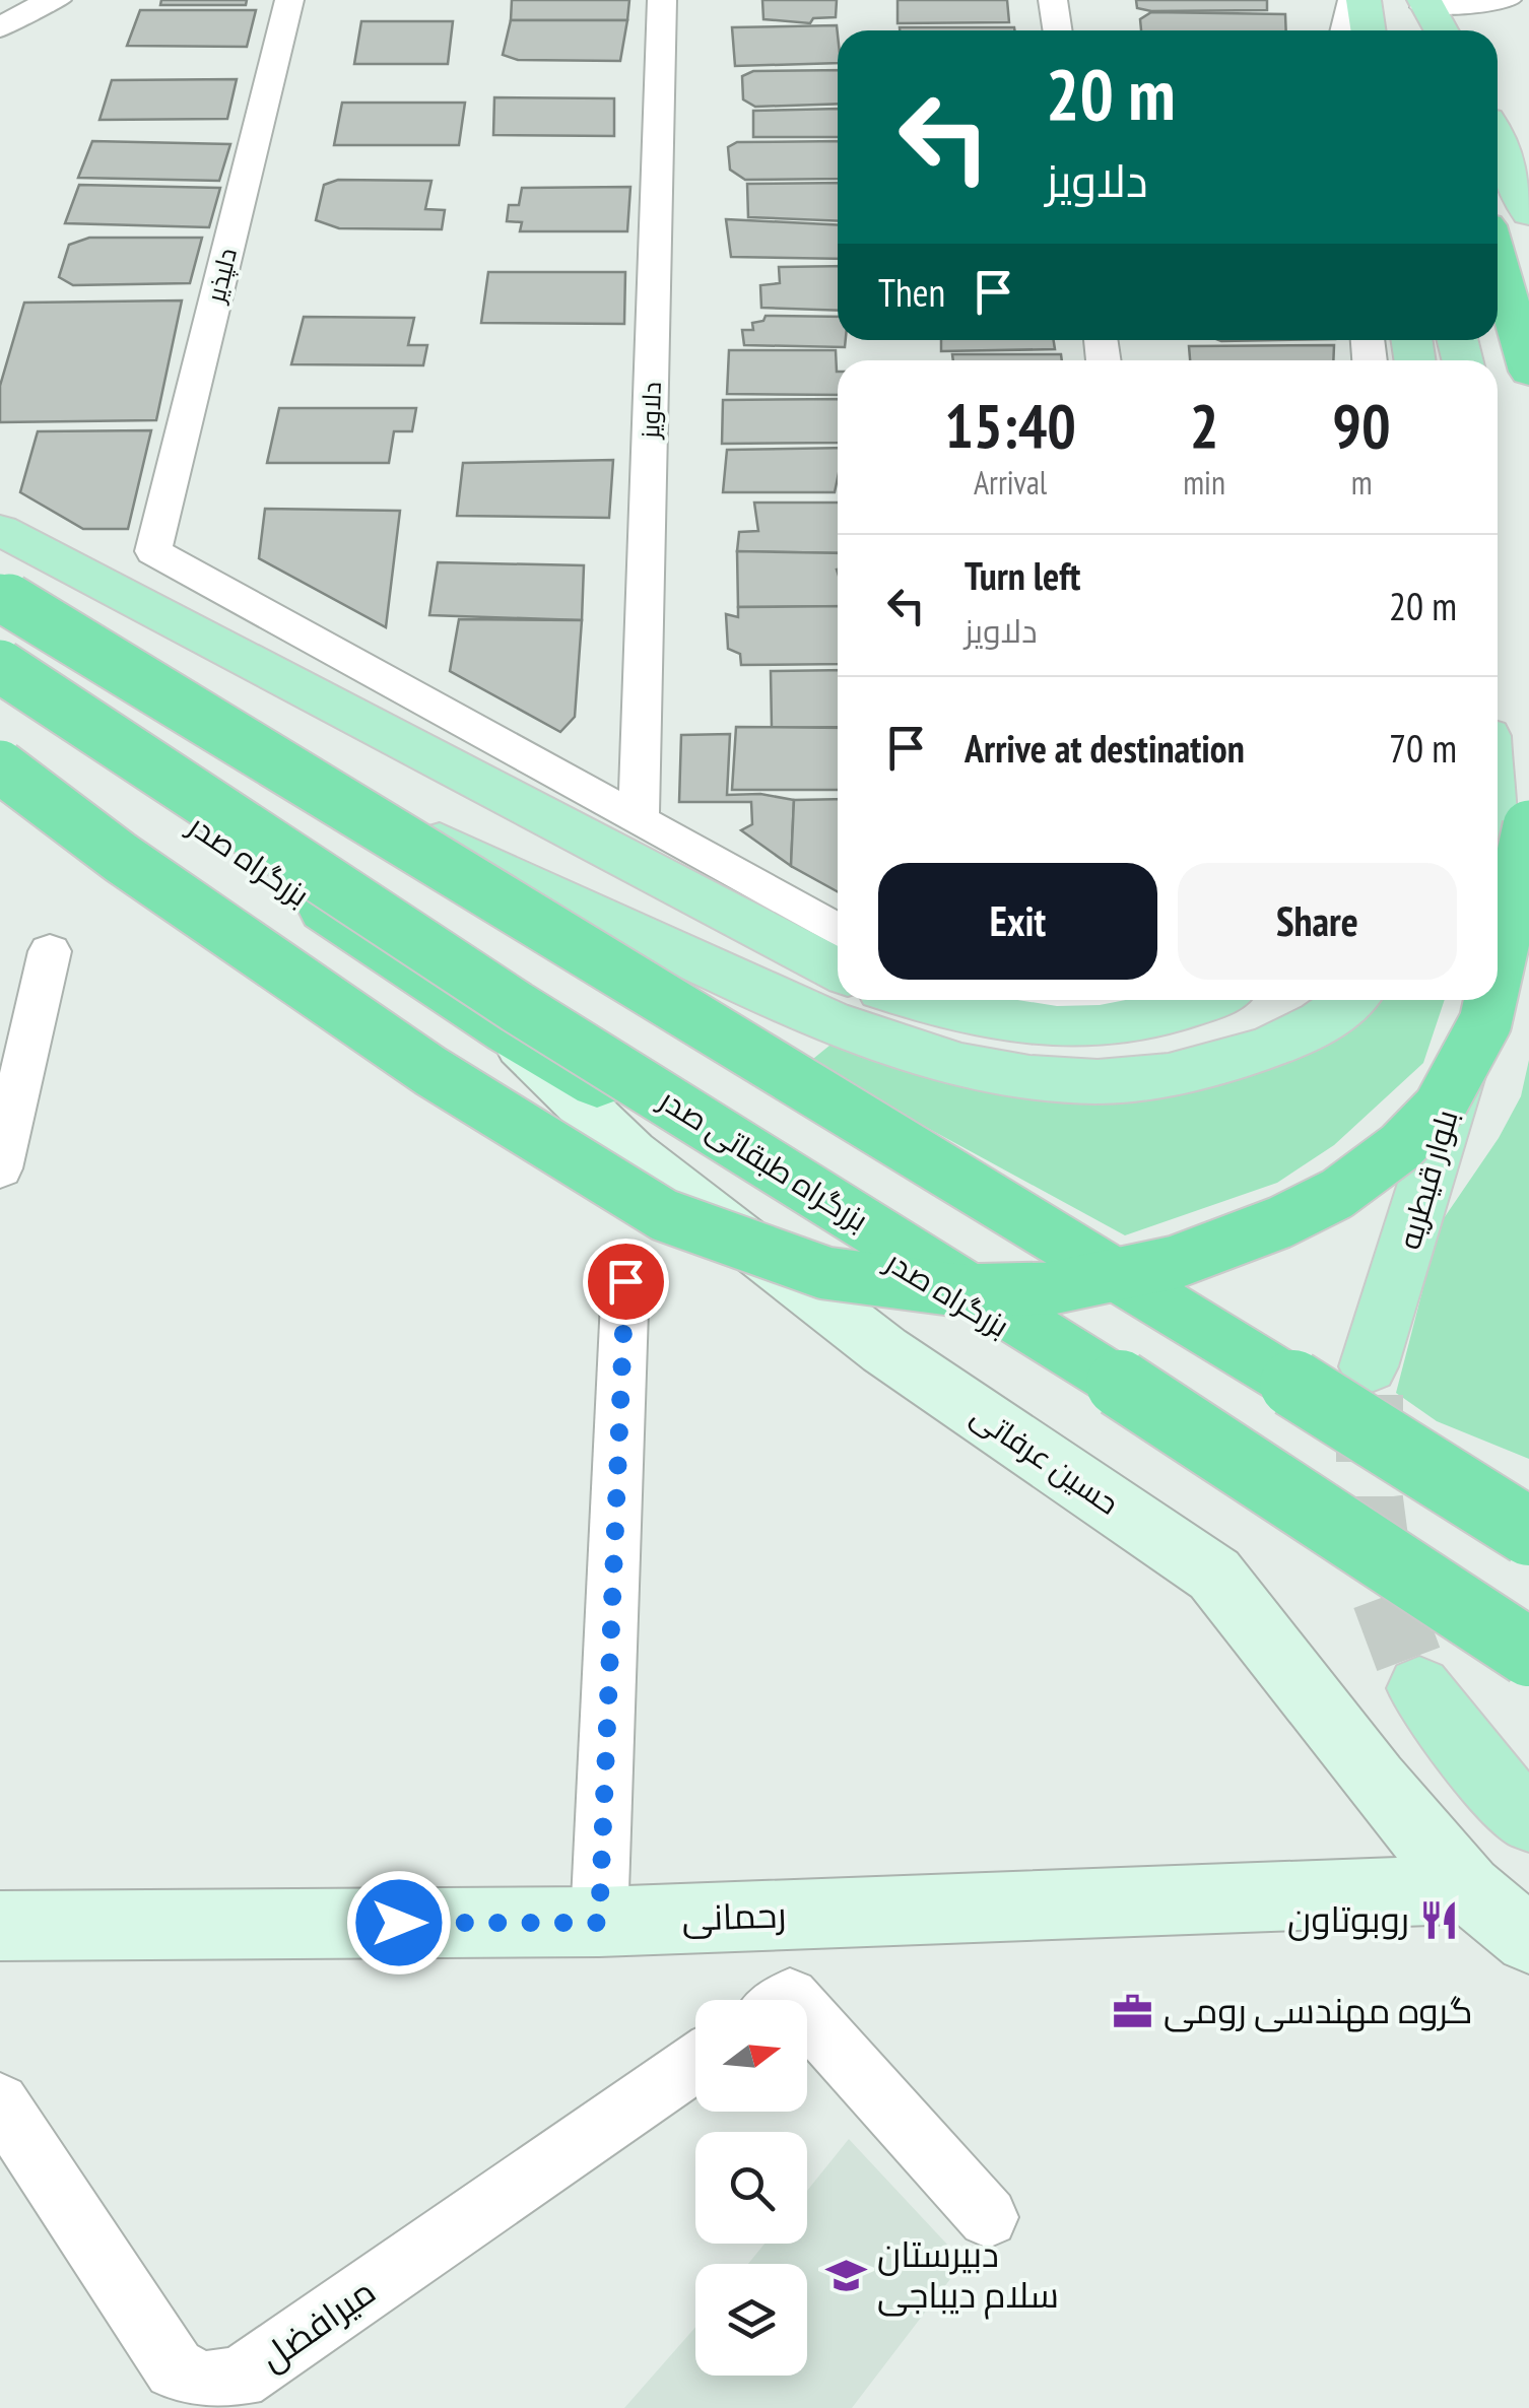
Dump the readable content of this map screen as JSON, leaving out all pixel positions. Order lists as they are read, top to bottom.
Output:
{
  "streets": {
    "highway": ["بزرگراه صدر", "بزرگراه طبقاتی صدر"],
    "main road": ["بلوار قیطریه", "حسین عرفاتی", "رحمانی"],
    "street": ["دلپذیر", "دلاویز", "میرافضل"]
  },
  "crossings": [
    ["دلپذیر", "دلاویز"],
    ["بزرگراه صدر", "حسین عرفاتی"],
    ["حسین عرفاتی", "رحمانی"]
  ],
  "places": {
    "restaurant": ["روبوتاون"],
    "office": ["گروه مهندسی رومی"],
    "school or university": ["دبیرستان سلام دیباجی"]
  },
  "north": "right",
  "page": {
    "turn": ["20 m", "دلاویز"],
    "then": "Then",
    "eta": [
      "15:40",
      "Arrival",
      "2",
      "min",
      "90",
      "m"
    ],
    "list": [
      {
        "name": "Turn left",
        "note": "دلاویز",
        "value": "20 m"
      },
      {
        "name": "Arrive at destination",
        "value": "70 m"
      }
    ],
    "buttons": ["Exit", "Share"]
  }
}
